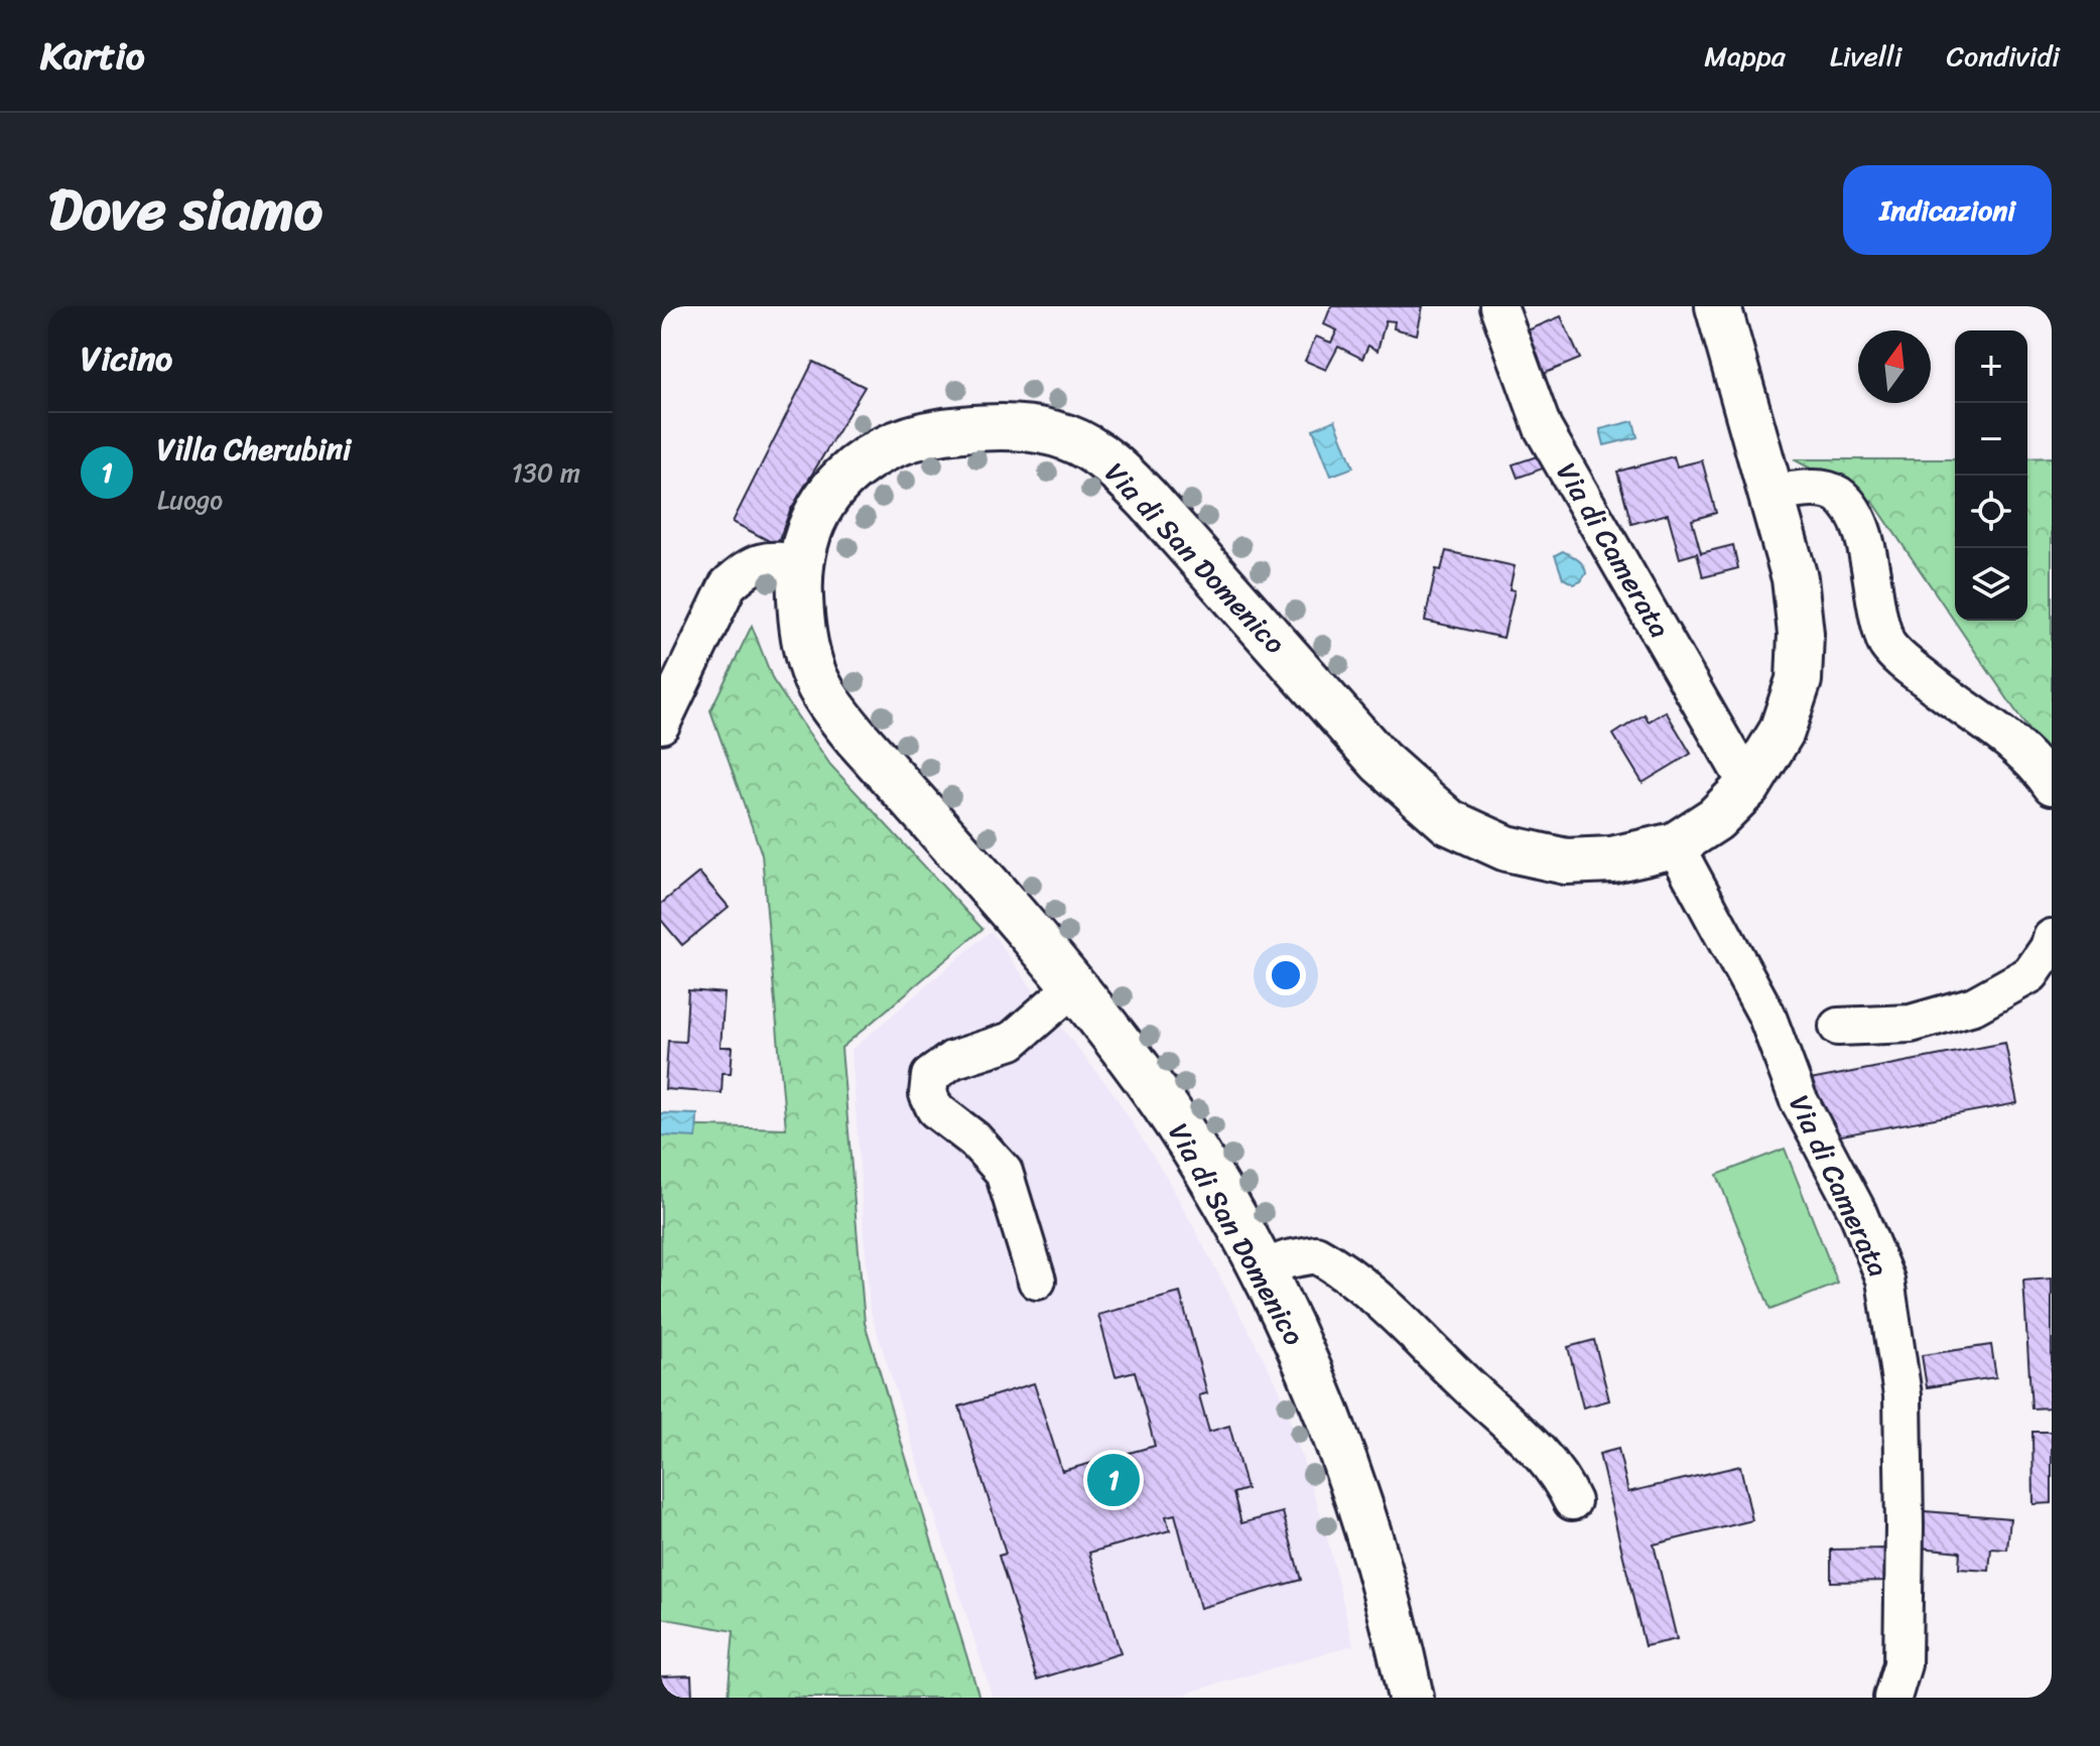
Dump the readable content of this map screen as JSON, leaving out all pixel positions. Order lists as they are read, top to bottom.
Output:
{
  "streets": {
    "main road": ["Via di San Domenico"],
    "street": ["Via di Camerata"]
  },
  "crossings": [
    ["Via di Camerata", "Via di San Domenico"]
  ],
  "north": "top",
  "page": {
    "header": "Kartio",
    "nav": ["Mappa", "Livelli", "Condividi"],
    "title": "Dove siamo",
    "buttons": "Indicazioni",
    "heading": "Vicino",
    "map_buttons": ["+", "−"],
    "list": [
      {
        "mark": "1",
        "name": "Villa Cherubini",
        "note": "Luogo",
        "value": "130 m"
      }
    ],
    "pins": "1"
  }
}
